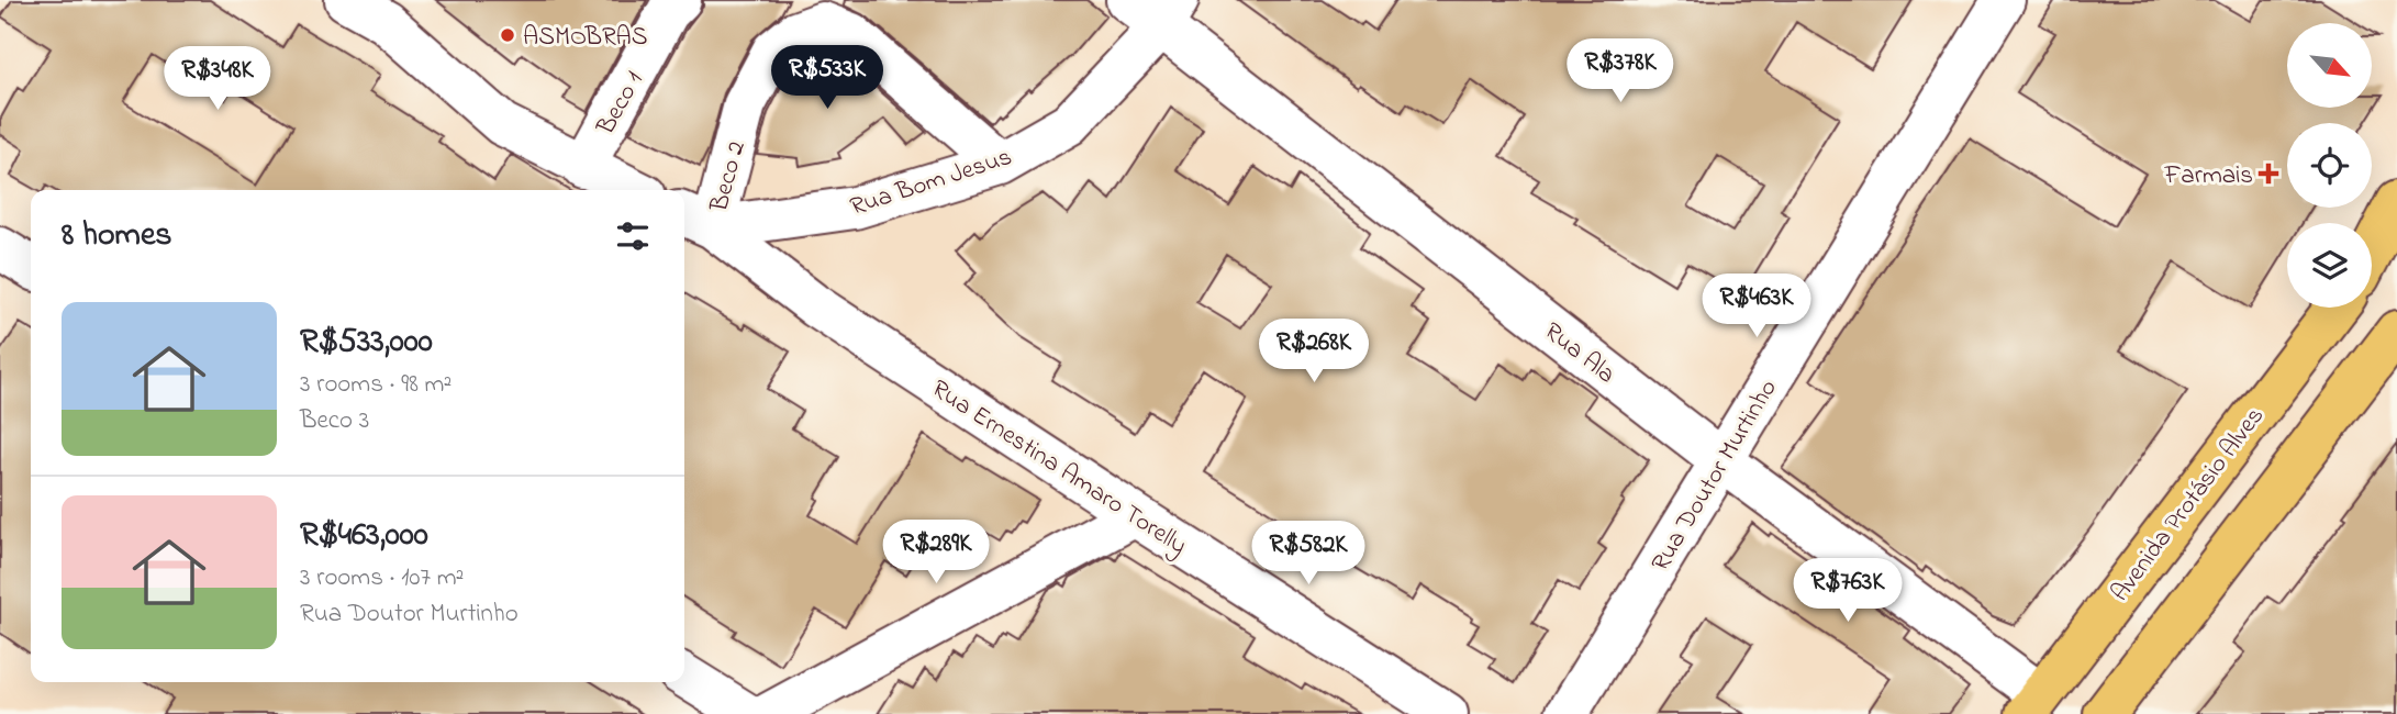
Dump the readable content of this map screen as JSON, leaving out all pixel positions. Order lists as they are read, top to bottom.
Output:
{
  "streets": {
    "main road": ["Avenida Protásio Alves"],
    "street": [
      "Beco 1",
      "Beco 2",
      "Rua Bom Jesus",
      "Rua Ala",
      "Rua Ernestina Amaro Torelly",
      "Rua Doutor Murtinho"
    ]
  },
  "crossings": [
    ["Beco 2", "Rua Bom Jesus"],
    ["Beco 2", "Rua Ernestina Amaro Torelly"],
    ["Rua Bom Jesus", "Rua Ala"],
    ["Rua Bom Jesus", "Rua Ernestina Amaro Torelly"],
    ["Rua Ala", "Rua Doutor Murtinho"],
    ["Rua Ala", "Avenida Protásio Alves"]
  ],
  "places": {
    "other": ["ASMOBRAS"],
    "health": ["Farmais"]
  },
  "north": "bottom right",
  "page": {
    "price": [
      "R$378K",
      "R$533K",
      "R$348K",
      "R$463K",
      "R$268K",
      "R$289K",
      "R$582K",
      "R$763K"
    ],
    "heading": "8 homes",
    "list": [
      {
        "name": "R$533,000",
        "note": "3 rooms · 98 m² · Beco 3"
      },
      {
        "name": "R$463,000",
        "note": "3 rooms · 107 m² · Rua Doutor Murtinho"
      }
    ]
  }
}
